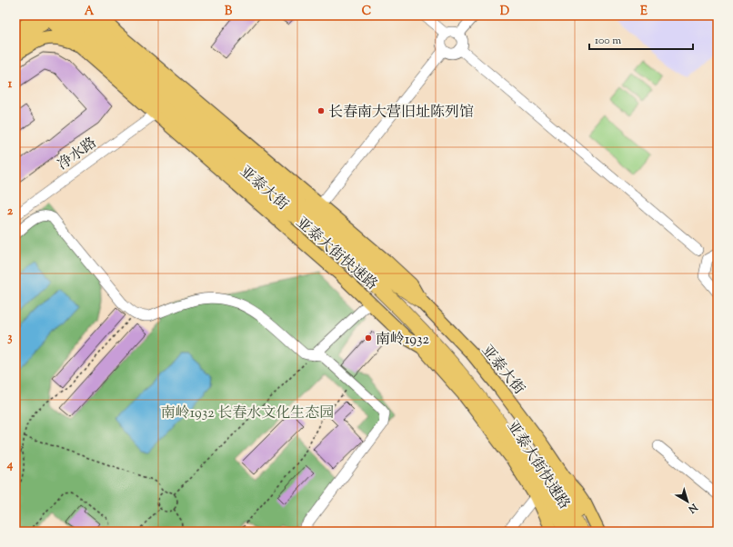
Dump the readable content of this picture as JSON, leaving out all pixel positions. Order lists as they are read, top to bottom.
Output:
{
  "streets": {
    "highway": ["亚泰大街快速路"],
    "main road": ["亚泰大街"],
    "street": ["净水路"]
  },
  "crossings": [
    ["净水路", "亚泰大街"],
    ["亚泰大街", "亚泰大街快速路"]
  ],
  "parks": ["南岭1932 长春水文化生态园"],
  "places": ["长春南大营旧址陈列馆", "南岭1932"],
  "scale_bar": "100 m",
  "north": "bottom right",
  "grid": {
    "columns": [
      "A",
      "B",
      "C",
      "D",
      "E"
    ],
    "rows": [
      "1",
      "2",
      "3",
      "4"
    ]
  }
}
